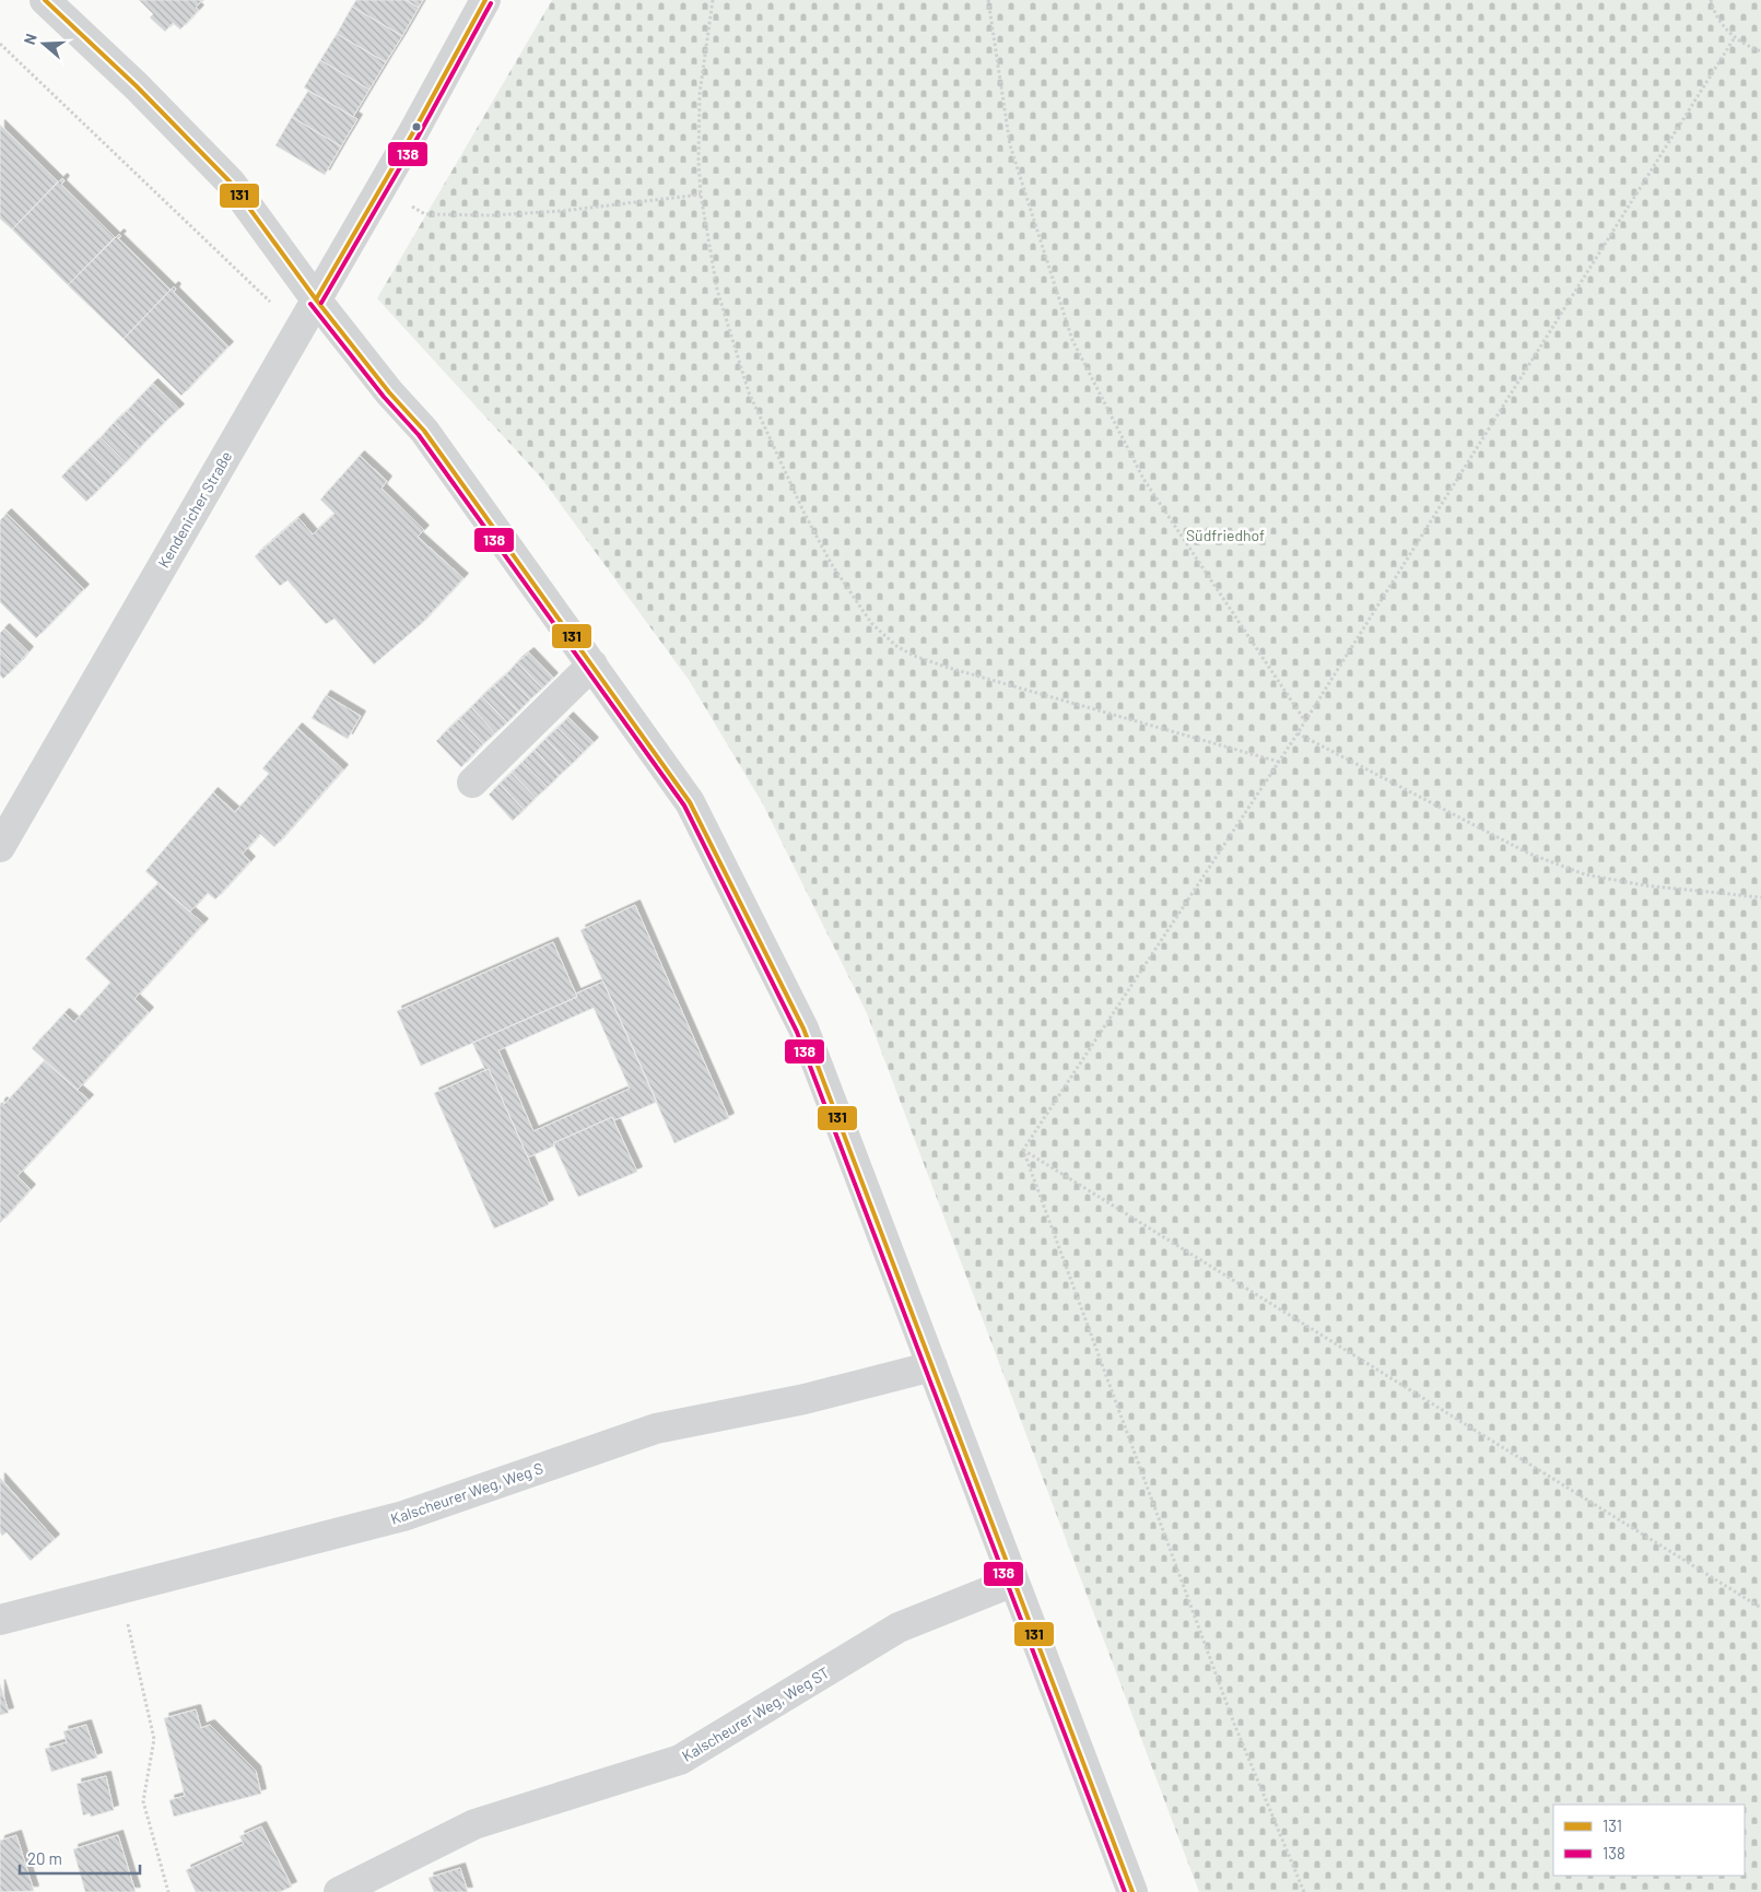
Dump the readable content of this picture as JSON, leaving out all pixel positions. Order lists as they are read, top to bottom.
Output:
{
  "streets": {
    "street": ["Kendenicher Straße", "Kalscheurer Weg, Weg S", "Kalscheurer Weg, Weg ST"]
  },
  "parks": ["Südfriedhof"],
  "lines": ["transit line 131", "transit line 138"],
  "legend": ["131", "138"],
  "scale_bar": "20 m",
  "north": "left"
}
